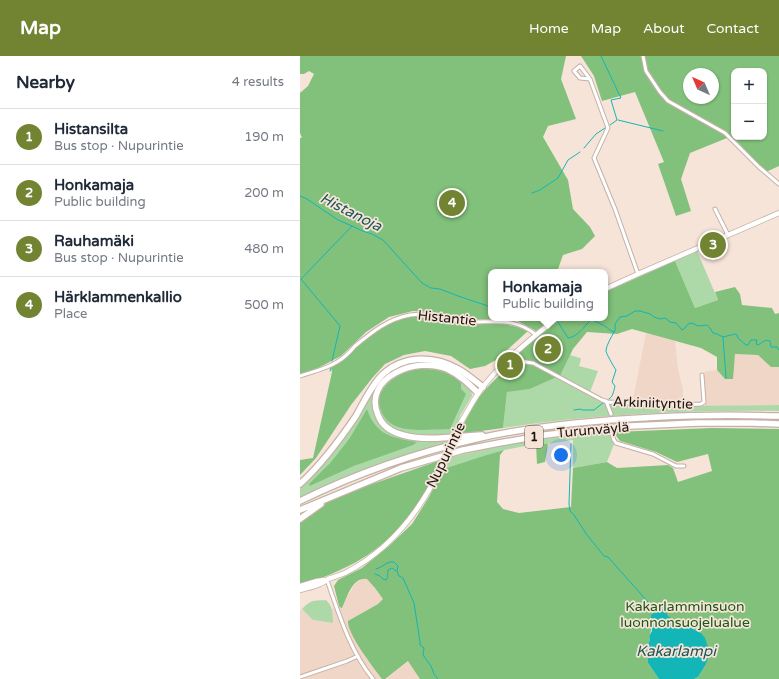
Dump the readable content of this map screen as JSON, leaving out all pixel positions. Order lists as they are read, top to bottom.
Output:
{
  "streets": {
    "highway": ["Turunväylä", "1"],
    "main road": ["Nupurintie"],
    "street": ["Histantie", "Arkiniityntie"]
  },
  "crossings": [
    ["Histantie", "Nupurintie"],
    ["Arkiniityntie", "Nupurintie"]
  ],
  "water": ["Histanoja", "Kakarlampi"],
  "parks": ["Kakarlamminsuon luonnonsuojelualue"],
  "north": "top left",
  "page": {
    "header": "Map",
    "nav": [
      "Home",
      "Map",
      "About",
      "Contact"
    ],
    "heading": ["Nearby", "4 results"],
    "map_buttons": ["+", "−"],
    "list": [
      {
        "mark": "1",
        "name": "Histansilta",
        "note": "Bus stop · Nupurintie",
        "value": "190 m"
      },
      {
        "mark": "2",
        "name": "Honkamaja",
        "note": "Public building",
        "value": "200 m"
      },
      {
        "mark": "3",
        "name": "Rauhamäki",
        "note": "Bus stop · Nupurintie",
        "value": "480 m"
      },
      {
        "mark": "4",
        "name": "Härklammenkallio",
        "note": "Place",
        "value": "500 m"
      }
    ],
    "pins": [
      "4",
      "3",
      "2",
      "1"
    ],
    "popup": ["Honkamaja", "Public building"]
  }
}
